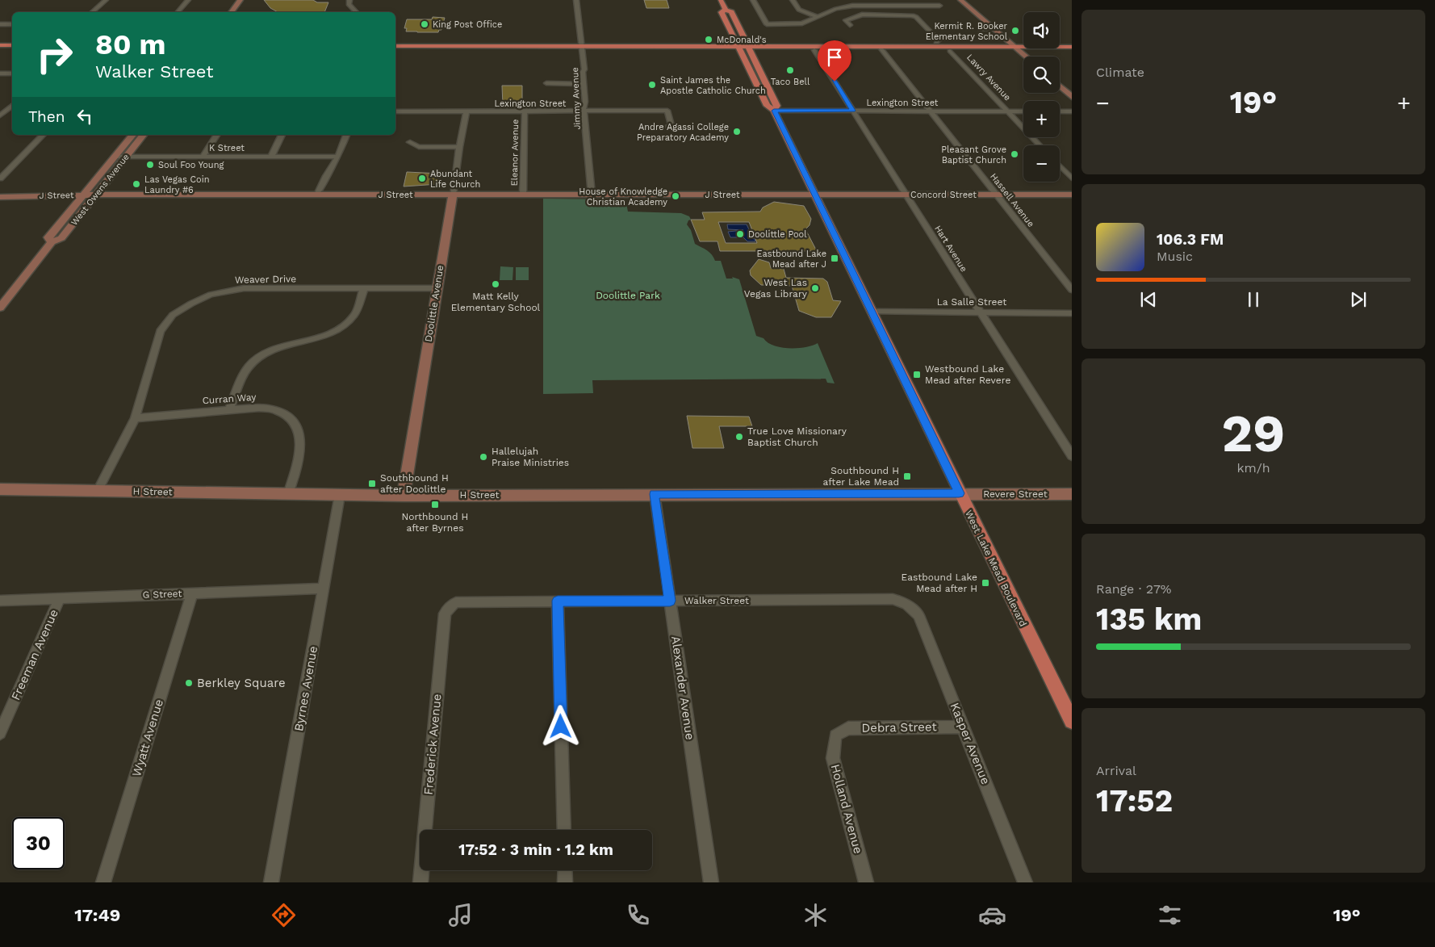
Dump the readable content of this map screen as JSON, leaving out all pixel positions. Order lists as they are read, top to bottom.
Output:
{
  "streets": {
    "main road": ["West Lake Mead Boulevard"],
    "street": [
      "Lawry Avenue",
      "Jimmy Avenue",
      "Lexington Street",
      "K Street",
      "Eleanor Avenue",
      "West Owens Avenue",
      "J Street",
      "Concord Street",
      "Hassell Avenue",
      "Hart Avenue",
      "Weaver Drive",
      "La Salle Street",
      "Doolittle Avenue",
      "Curran Way",
      "H Street",
      "Revere Street",
      "G Street",
      "Walker Street",
      "Freeman Avenue",
      "Alexander Avenue",
      "Byrnes Avenue",
      "Debra Street",
      "Wyatt Avenue",
      "Kasper Avenue",
      "Frederick Avenue",
      "Holland Avenue"
    ]
  },
  "crossings": [
    ["Lawry Avenue", "Lexington Street"],
    ["Jimmy Avenue", "Lexington Street"],
    ["Jimmy Avenue", "J Street"],
    ["Lexington Street", "Eleanor Avenue"],
    ["Lexington Street", "Hassell Avenue"],
    ["Lexington Street", "Hart Avenue"],
    ["Lexington Street", "Doolittle Avenue"],
    ["Lexington Street", "West Lake Mead Boulevard"],
    ["K Street", "West Owens Avenue"],
    ["Eleanor Avenue", "J Street"],
    ["West Owens Avenue", "J Street"],
    ["J Street", "Concord Street"],
    ["J Street", "Doolittle Avenue"],
    ["J Street", "West Lake Mead Boulevard"],
    ["Concord Street", "Hassell Avenue"],
    ["Concord Street", "Hart Avenue"],
    ["Concord Street", "West Lake Mead Boulevard"],
    ["Hart Avenue", "La Salle Street"],
    ["Weaver Drive", "Doolittle Avenue"],
    ["Weaver Drive", "Curran Way"],
    ["Weaver Drive", "H Street"],
    ["La Salle Street", "West Lake Mead Boulevard"],
    ["Doolittle Avenue", "H Street"],
    ["Curran Way", "H Street"],
    ["H Street", "Revere Street"],
    ["H Street", "West Lake Mead Boulevard"],
    ["H Street", "Alexander Avenue"],
    ["H Street", "Byrnes Avenue"],
    ["Revere Street", "West Lake Mead Boulevard"],
    ["G Street", "Freeman Avenue"],
    ["G Street", "Byrnes Avenue"],
    ["G Street", "Wyatt Avenue"],
    ["Walker Street", "Alexander Avenue"],
    ["Walker Street", "Kasper Avenue"],
    ["Walker Street", "Frederick Avenue"],
    ["Debra Street", "Kasper Avenue"],
    ["Debra Street", "Holland Avenue"]
  ],
  "parks": ["Doolittle Park"],
  "places": {
    "other": [
      "King Post Office",
      "Kermit R. Booker Elementary School",
      "McDonald's",
      "Taco Bell",
      "Saint James the Apostle Catholic Church",
      "Andre Agassi College Preparatory Academy",
      "Pleasant Grove Baptist Church",
      "Soul Foo Young",
      "Abundant Life Church",
      "Las Vegas Coin Laundry #6",
      "House of Knowledge Christian Academy",
      "Doolittle Pool",
      "Matt Kelly Elementary School",
      "West Las Vegas Library",
      "True Love Missionary Baptist Church",
      "Hallelujah Praise Ministries",
      "Berkley Square"
    ],
    "transit": [
      "Eastbound Lake Mead after J",
      "Westbound Lake Mead after Revere",
      "Southbound H after Lake Mead",
      "Southbound H after Doolittle",
      "Northbound H after Byrnes",
      "Eastbound Lake Mead after H"
    ]
  },
  "page": {
    "tile": [
      "Climate",
      ["29", "km/h"],
      ["Range · 27%", "135 km"],
      ["Arrival", "17:52"]
    ],
    "map_buttons": ["+", "−"],
    "turn": ["80 m", "Walker Street"],
    "heat": ["−", "19°", "+"],
    "then": "Then",
    "song": ["106.3 FM", "Music"],
    "limit": "30",
    "trip": "17:52 · 3 min · 1.2 km",
    "tabs": ["17:49", "19°"]
  }
}
